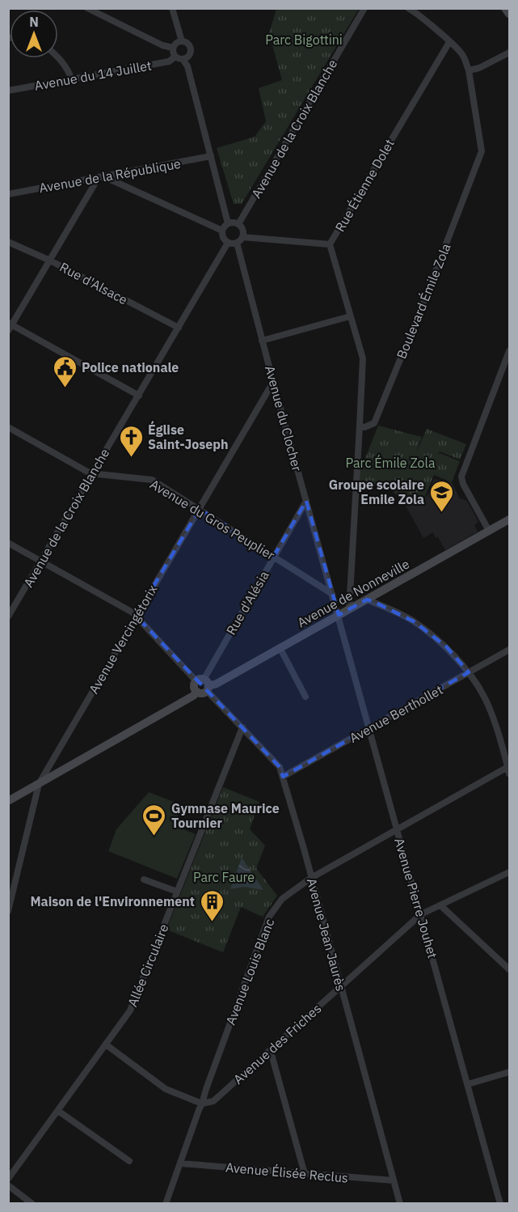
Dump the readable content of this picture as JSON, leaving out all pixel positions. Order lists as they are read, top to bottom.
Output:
{
  "streets": {
    "street": [
      "Avenue du 14 Juillet",
      "Avenue de la Croix Blanche",
      "Avenue de la République",
      "Rue Étienne Dolet",
      "Rue d'Alsace",
      "Boulevard Émile Zola",
      "Avenue du Clocher",
      "Avenue du Gros Peuplier",
      "Avenue de Nonneville",
      "Rue d'Alésia",
      "Avenue Vercingétorix",
      "Avenue Berthollet",
      "Avenue Pierre Jouhet",
      "Avenue Jean Jaurès",
      "Allée Circulaire",
      "Avenue Louis Blanc",
      "Avenue des Friches",
      "Avenue Élisée Reclus"
    ]
  },
  "crossings": [
    ["Avenue de la Croix Blanche", "Rue d'Alsace"],
    ["Avenue de la Croix Blanche", "Avenue du Clocher"],
    ["Avenue de la Croix Blanche", "Avenue du Gros Peuplier"],
    ["Avenue de la Croix Blanche", "Avenue Jean Jaurès"],
    ["Rue Étienne Dolet", "Boulevard Émile Zola"],
    ["Avenue du Clocher", "Avenue du Gros Peuplier"],
    ["Avenue du Clocher", "Rue d'Alésia"],
    ["Avenue du Clocher", "Avenue Vercingétorix"],
    ["Avenue du Clocher", "Avenue Pierre Jouhet"],
    ["Avenue du Gros Peuplier", "Rue d'Alésia"],
    ["Avenue du Gros Peuplier", "Avenue Vercingétorix"],
    ["Avenue du Gros Peuplier", "Avenue Pierre Jouhet"],
    ["Avenue de Nonneville", "Rue d'Alésia"],
    ["Avenue de Nonneville", "Avenue Vercingétorix"],
    ["Avenue de Nonneville", "Avenue Pierre Jouhet"],
    ["Avenue de Nonneville", "Avenue Jean Jaurès"],
    ["Rue d'Alésia", "Avenue Jean Jaurès"],
    ["Avenue Vercingétorix", "Avenue Jean Jaurès"],
    ["Avenue Berthollet", "Avenue Pierre Jouhet"],
    ["Avenue Berthollet", "Avenue Jean Jaurès"],
    ["Avenue Pierre Jouhet", "Avenue Louis Blanc"],
    ["Avenue Pierre Jouhet", "Avenue des Friches"],
    ["Avenue Jean Jaurès", "Allée Circulaire"],
    ["Avenue Jean Jaurès", "Avenue Louis Blanc"],
    ["Avenue Jean Jaurès", "Avenue des Friches"],
    ["Avenue Jean Jaurès", "Avenue Élisée Reclus"],
    ["Avenue Louis Blanc", "Avenue des Friches"]
  ],
  "parks": ["Parc Bigottini", "Parc Émile Zola", "Parc Faure"],
  "places": {
    "public building": ["Police nationale"],
    "church": ["Église Saint-Joseph"],
    "school or university": ["Groupe scolaire Emile Zola"],
    "sports": ["Gymnase Maurice Tournier"],
    "building": ["Maison de l'Environnement"]
  },
  "north": "top"
}
